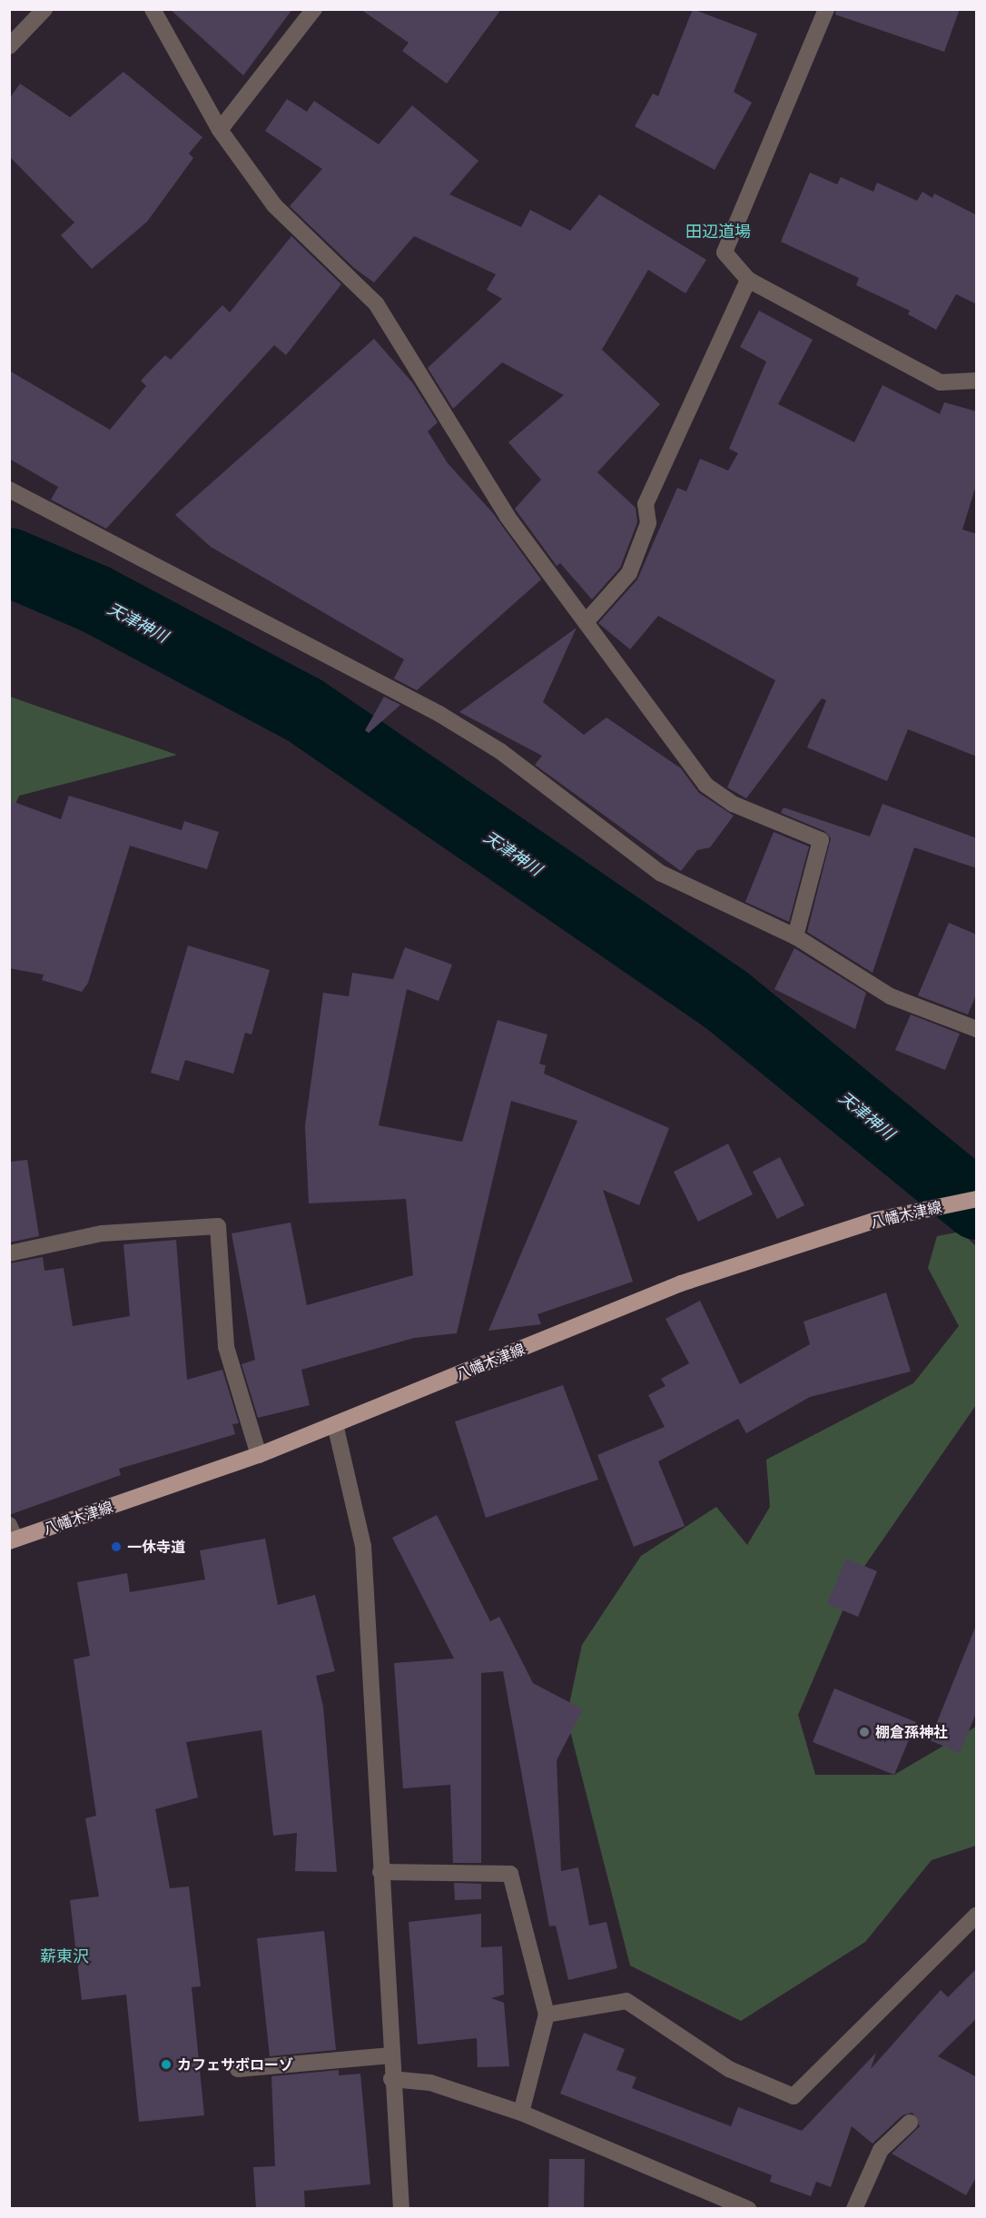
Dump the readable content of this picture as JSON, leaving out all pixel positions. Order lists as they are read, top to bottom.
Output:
{
  "streets": {
    "main road": ["八幡木津線"]
  },
  "districts": ["田辺道場", "薪東沢"],
  "water": ["天津神川"],
  "places": ["一休寺道", "棚倉孫神社", "カフェサボローゾ"]
}
